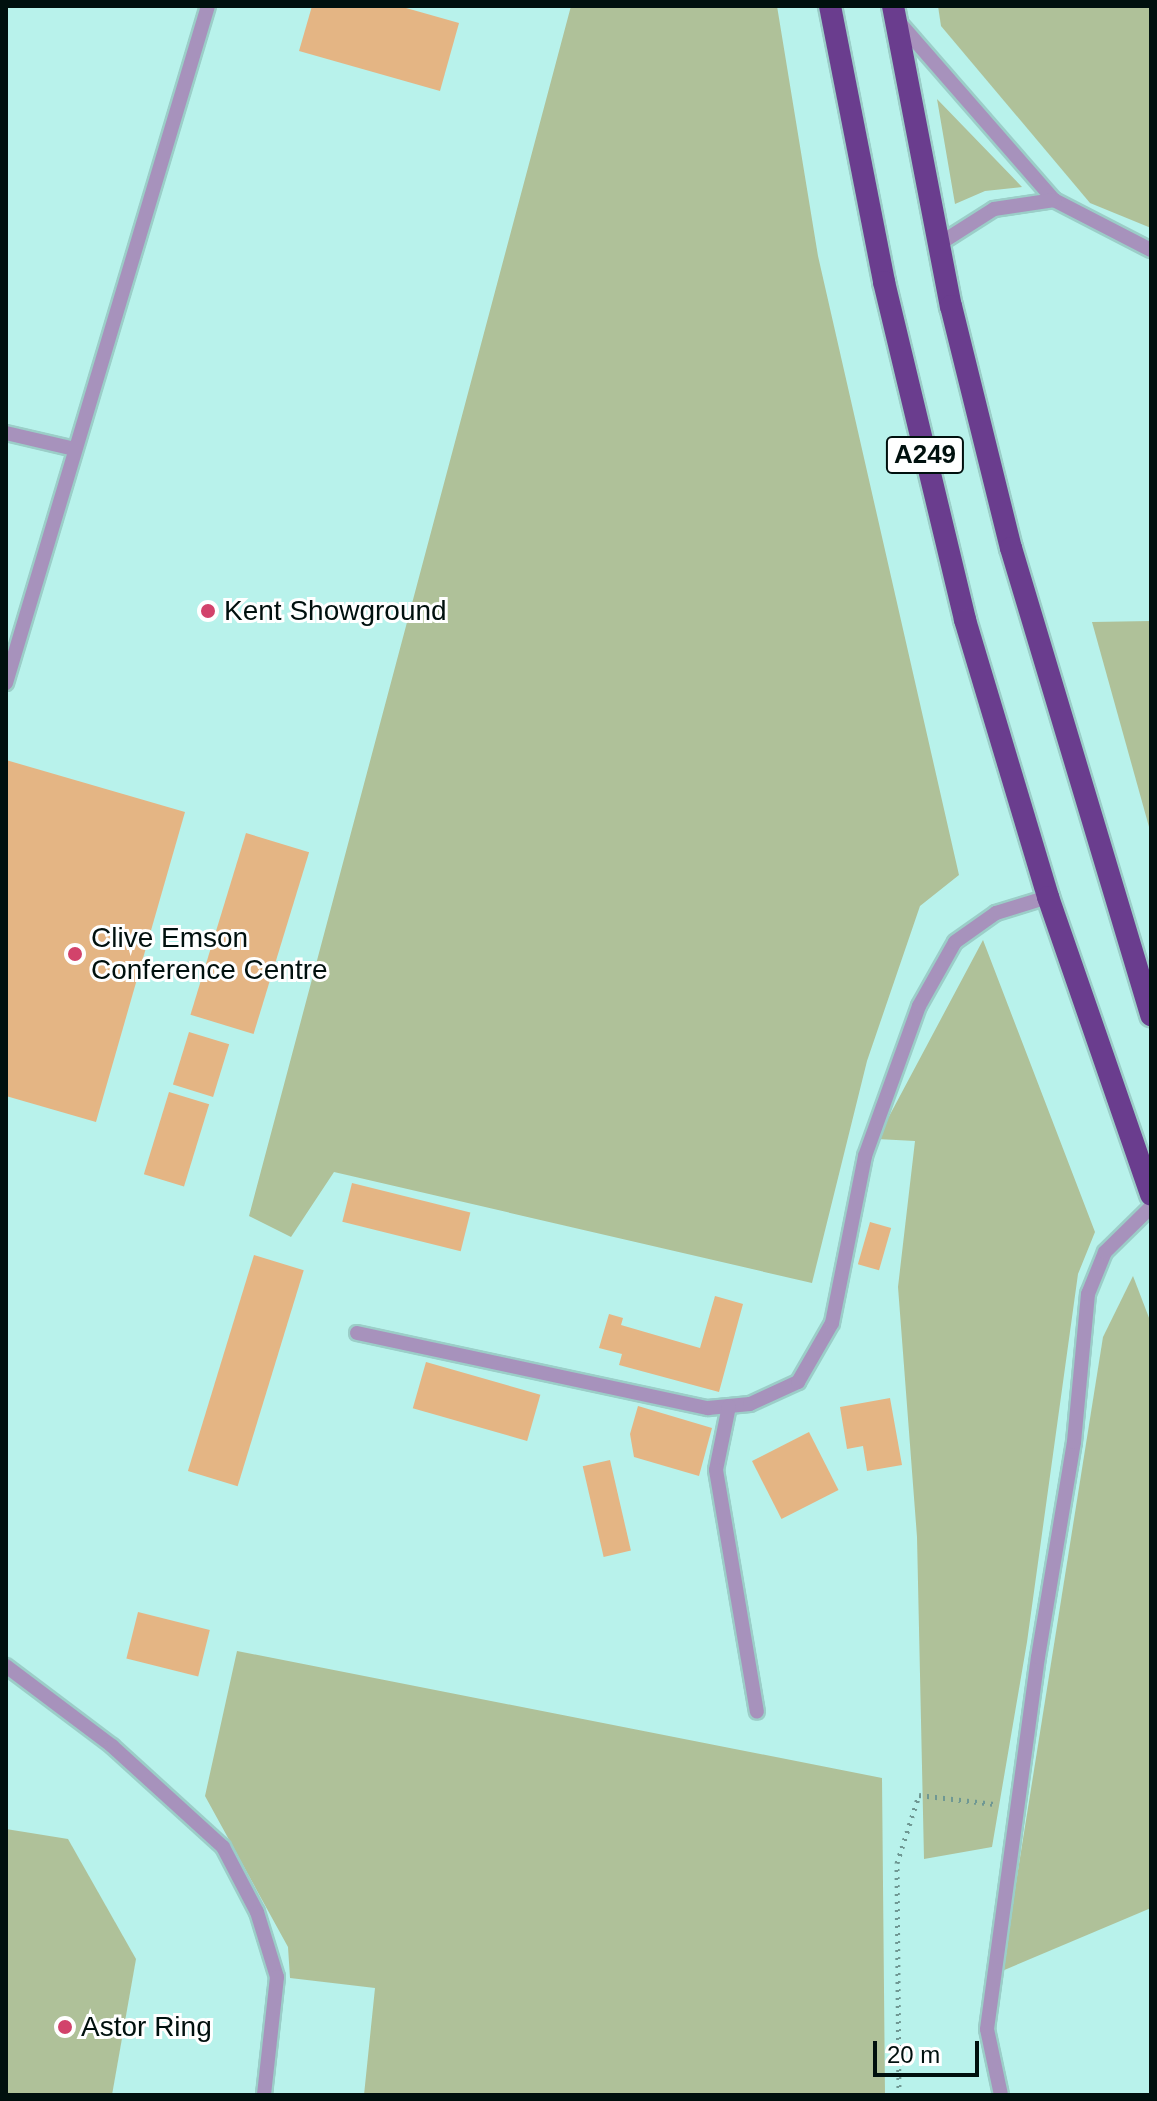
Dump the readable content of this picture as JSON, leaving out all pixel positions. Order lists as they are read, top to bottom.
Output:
{
  "streets": {
    "highway": ["A249"]
  },
  "places": ["Kent Showground", "Clive Emson Conference Centre", "Astor Ring"],
  "scale_bar": "20 m"
}
